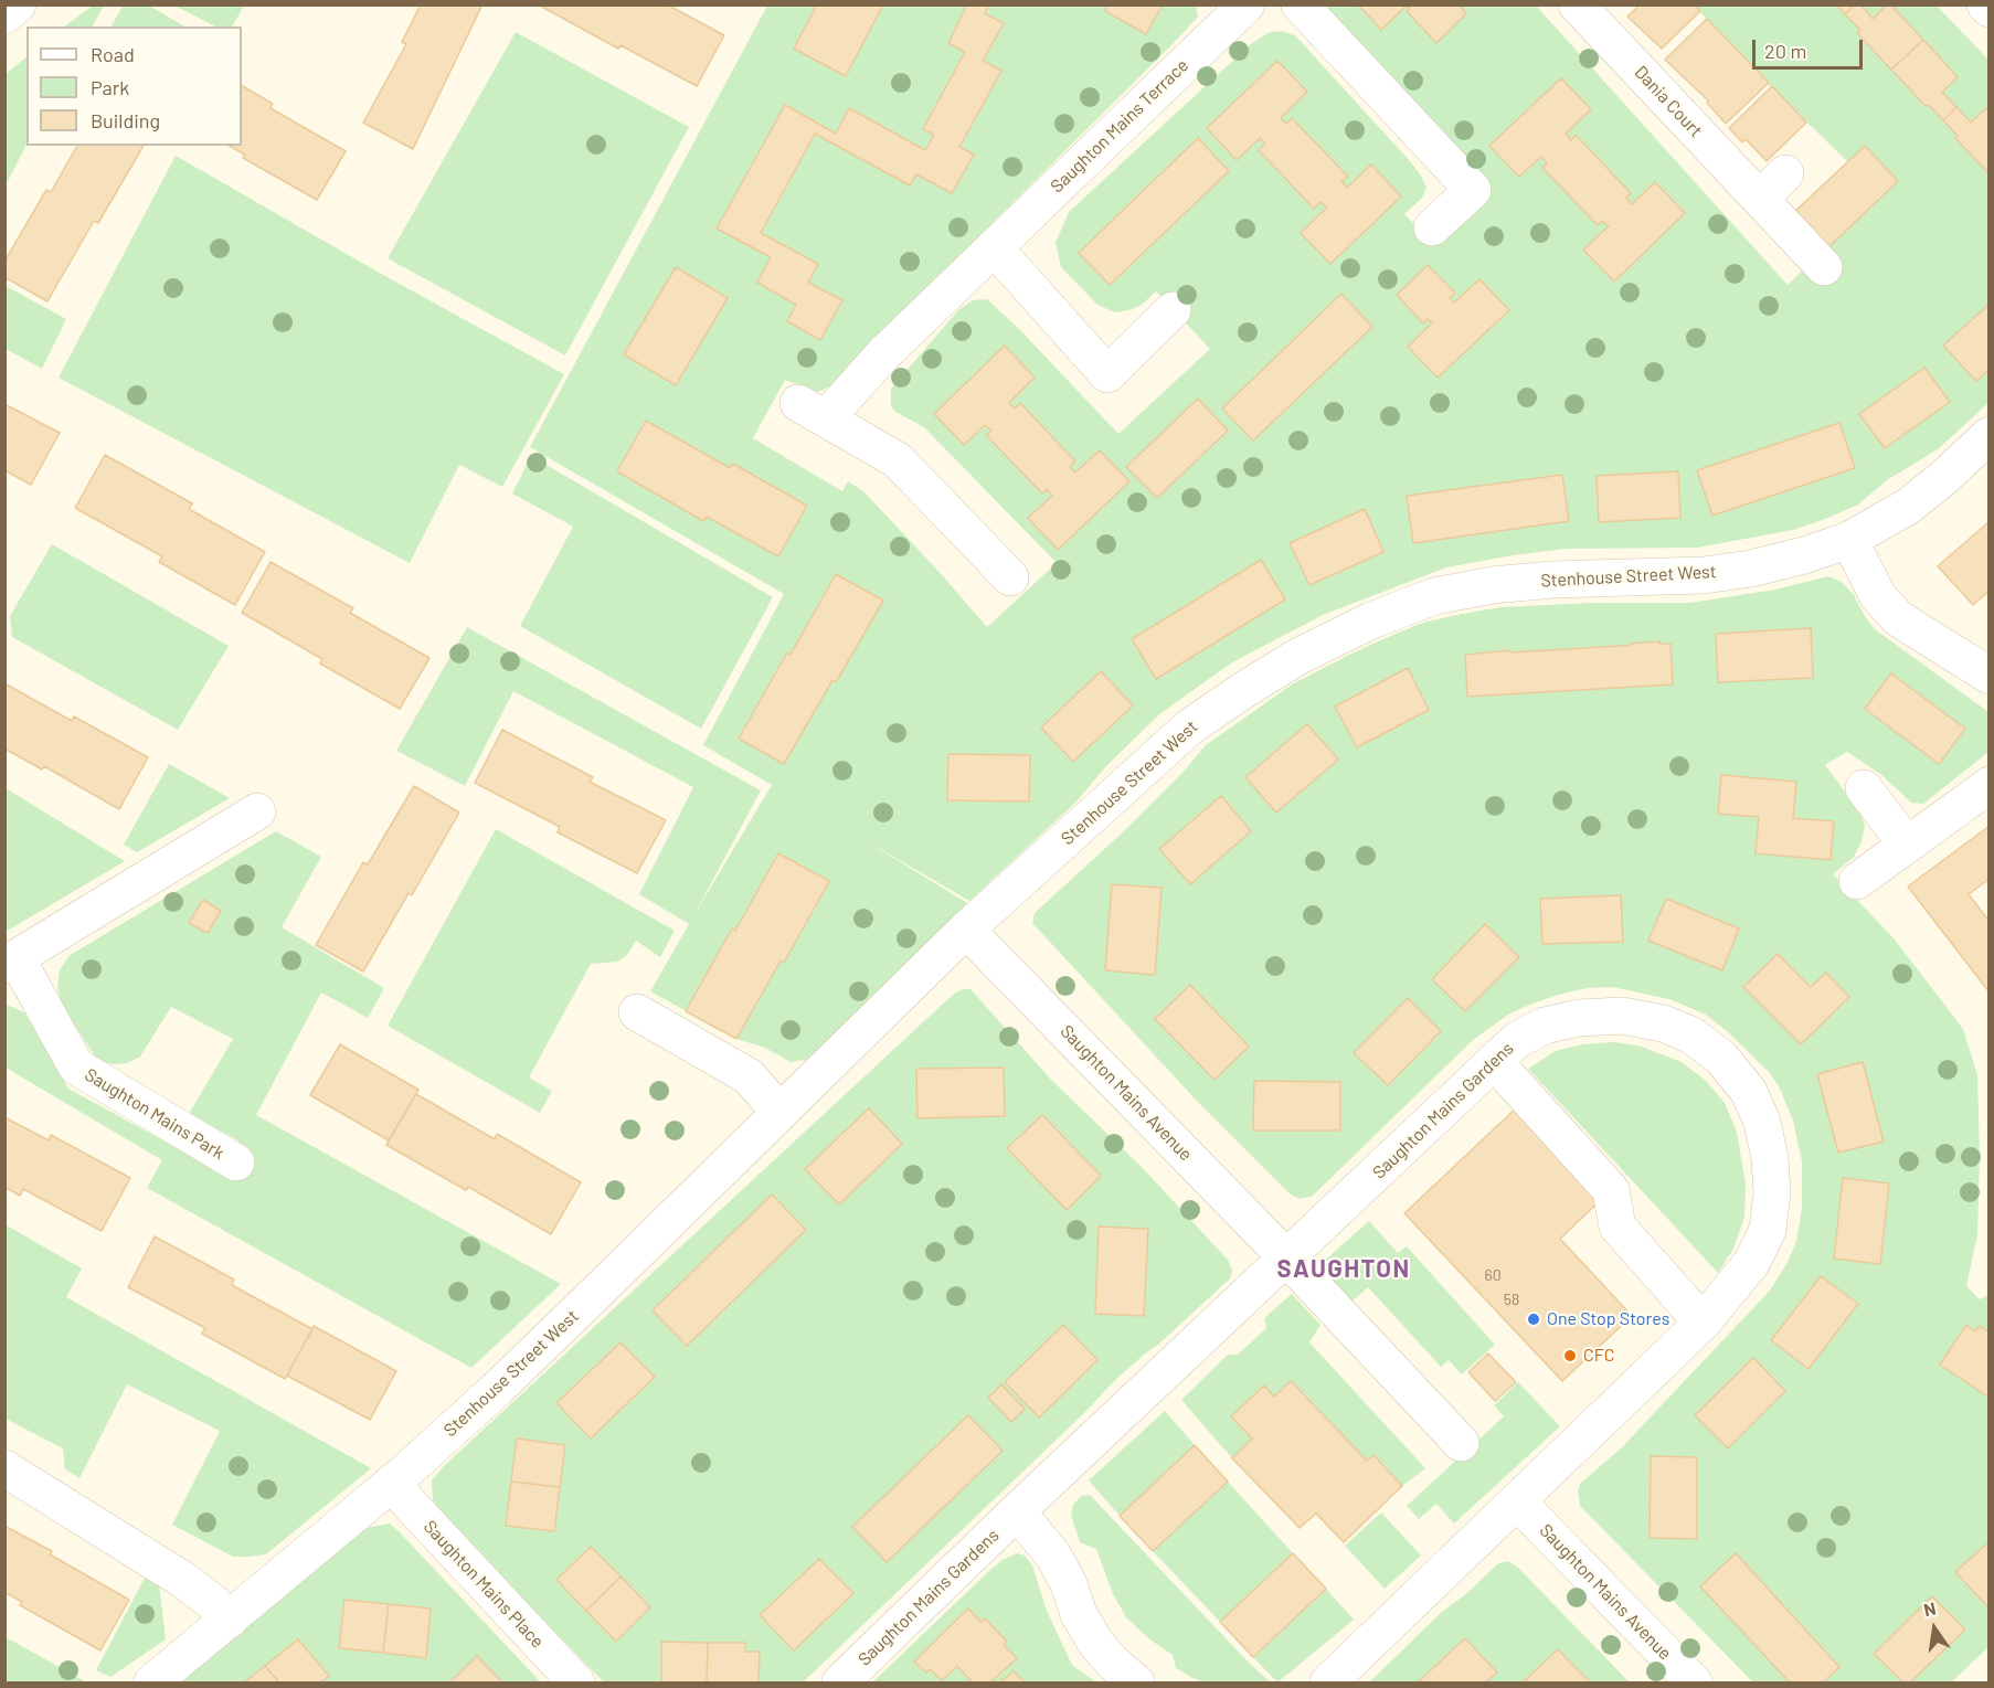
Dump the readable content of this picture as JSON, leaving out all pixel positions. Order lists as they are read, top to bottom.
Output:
{
  "streets": {
    "street": [
      "Dania Court",
      "Saughton Mains Terrace",
      "Stenhouse Street West",
      "Saughton Mains Avenue",
      "Saughton Mains Gardens",
      "Saughton Mains Park",
      "Saughton Mains Place"
    ]
  },
  "crossings": [
    ["Stenhouse Street West", "Saughton Mains Avenue"],
    ["Stenhouse Street West", "Saughton Mains Place"],
    ["Saughton Mains Avenue", "Saughton Mains Gardens"]
  ],
  "districts": ["SAUGHTON"],
  "places": ["One Stop Stores", "CFC"],
  "house_numbers": ["60", "58"],
  "legend": ["Road", "Park", "Building"],
  "scale_bar": "20 m",
  "north": "top"
}
